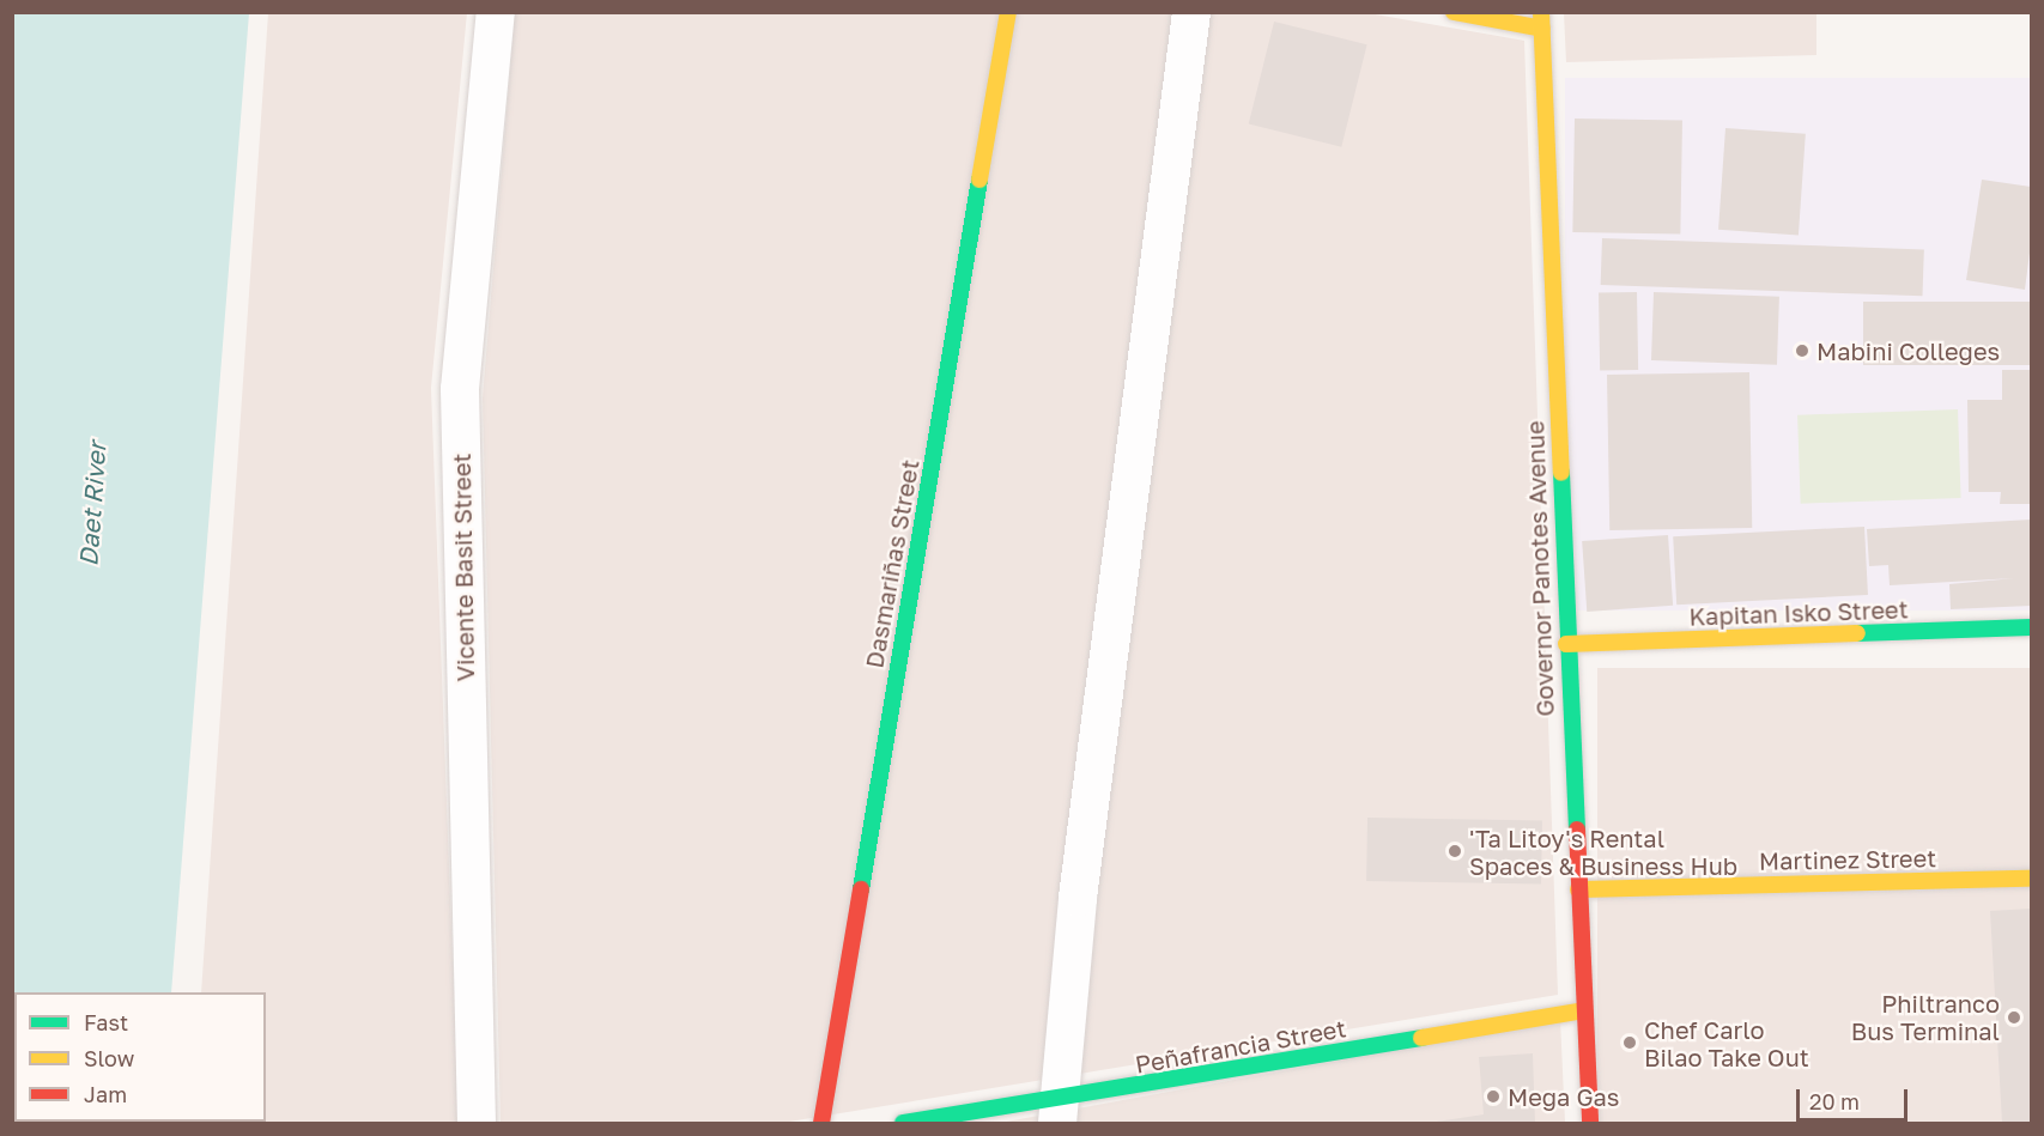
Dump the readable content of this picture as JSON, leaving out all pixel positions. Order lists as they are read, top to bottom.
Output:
{
  "streets": {
    "street": [
      "Dasmariñas Street",
      "Vicente Basit Street",
      "Governor Panotes Avenue",
      "Kapitan Isko Street",
      "Martinez Street",
      "Peñafrancia Street"
    ]
  },
  "crossings": [
    ["Governor Panotes Avenue", "Kapitan Isko Street"],
    ["Governor Panotes Avenue", "Martinez Street"],
    ["Governor Panotes Avenue", "Peñafrancia Street"]
  ],
  "water": ["Daet River"],
  "places": [
    "Mabini Colleges",
    "'Ta Litoy's Rental Spaces & Business Hub",
    "Philtranco Bus Terminal",
    "Chef Carlo Bilao Take Out",
    "Mega Gas"
  ],
  "legend": ["Fast", "Slow", "Jam"],
  "scale_bar": "20 m"
}
